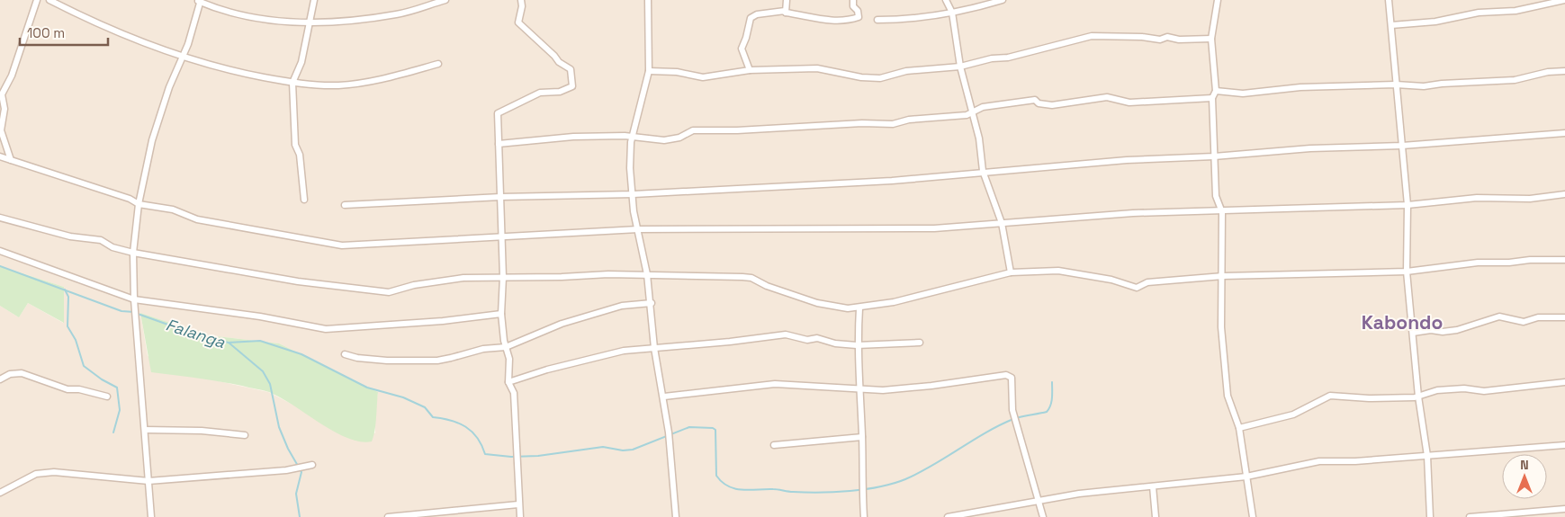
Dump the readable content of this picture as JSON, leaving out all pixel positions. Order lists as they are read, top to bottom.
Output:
{
  "districts": ["Kabondo"],
  "water": ["Falanga"],
  "scale_bar": "100 m",
  "north": "top"
}
